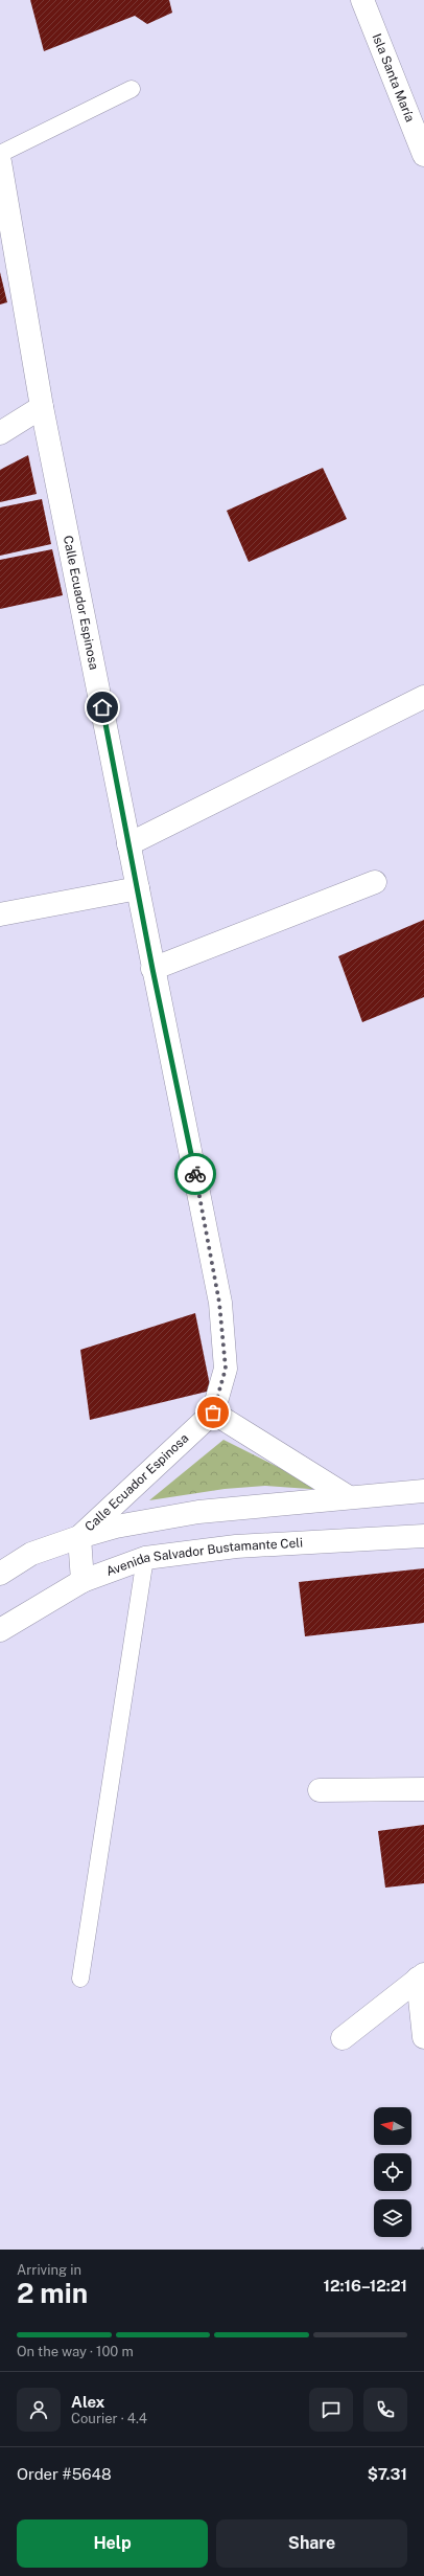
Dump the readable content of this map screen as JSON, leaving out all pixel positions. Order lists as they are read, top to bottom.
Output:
{
  "streets": {
    "street": ["Isla Santa María", "Calle Ecuador Espinosa", "Avenida Salvador Bustamante Celi"]
  },
  "north": "left",
  "page": {
    "heading": ["2 min", "Arriving in", "12:16–12:21"],
    "panel": [
      "Alex",
      "Courier · 4.4",
      "Order #5648",
      "$7.31"
    ],
    "bar": "On the way · 100 m",
    "buttons": ["Help", "Share"]
  }
}
